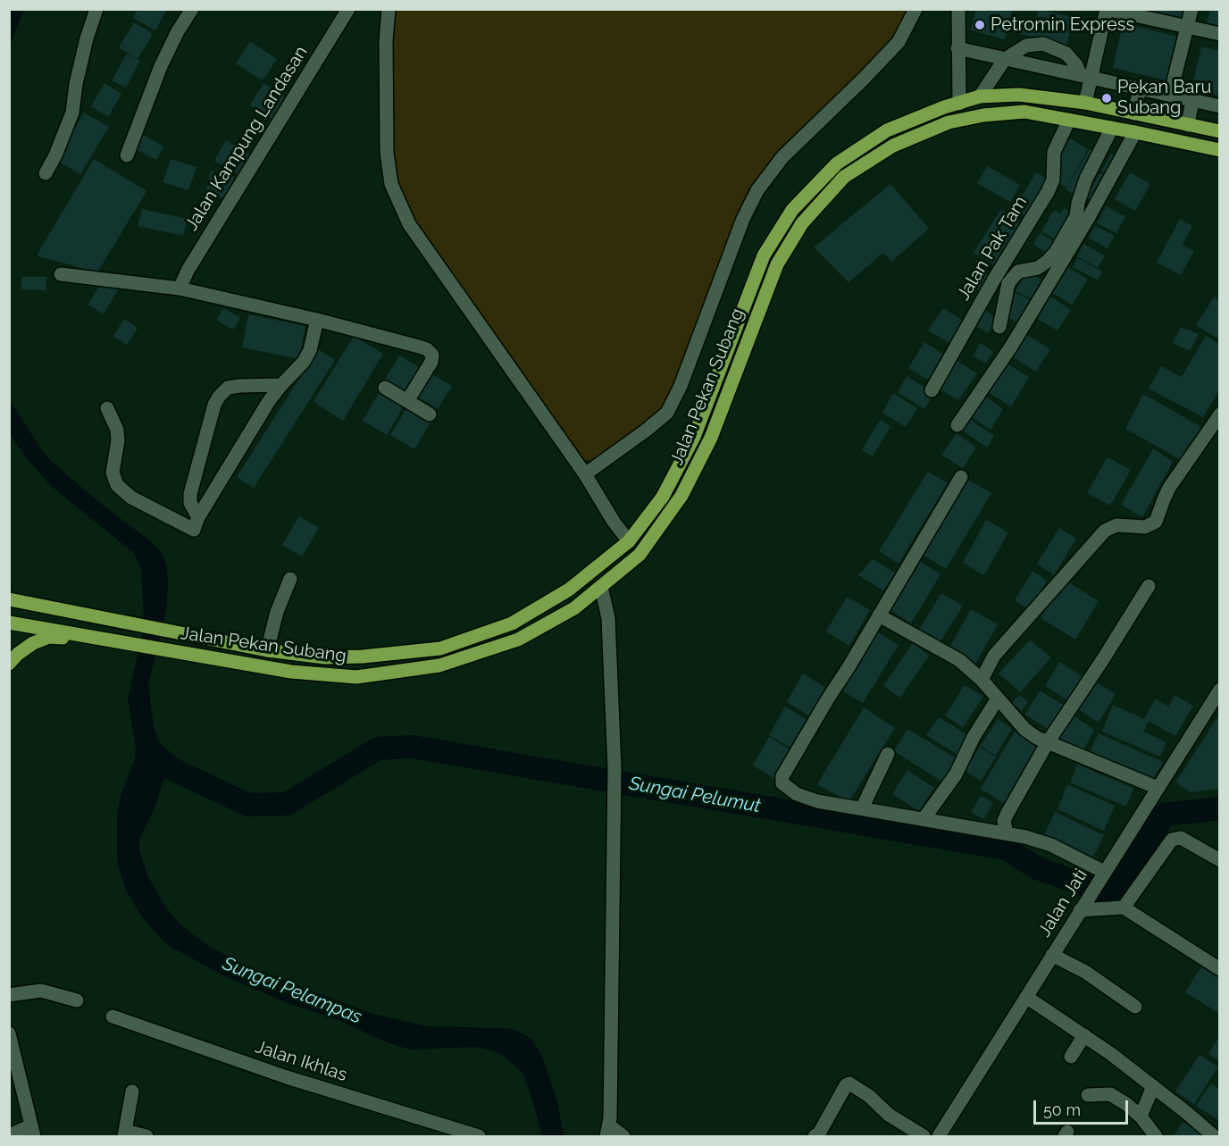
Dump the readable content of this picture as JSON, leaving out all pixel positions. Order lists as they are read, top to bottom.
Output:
{
  "streets": {
    "main road": ["Jalan Pekan Subang"],
    "street": [
      "Jalan Kampung Landasan",
      "Jalan Pak Tam",
      "Jalan Jati",
      "Jalan Ikhlas"
    ]
  },
  "crossings": [
    ["Jalan Pak Tam", "Jalan Pekan Subang"]
  ],
  "water": ["Sungai Pelumut", "Sungai Pelampas"],
  "places": ["Petromin Express", "Pekan Baru Subang"],
  "scale_bar": "50 m"
}
